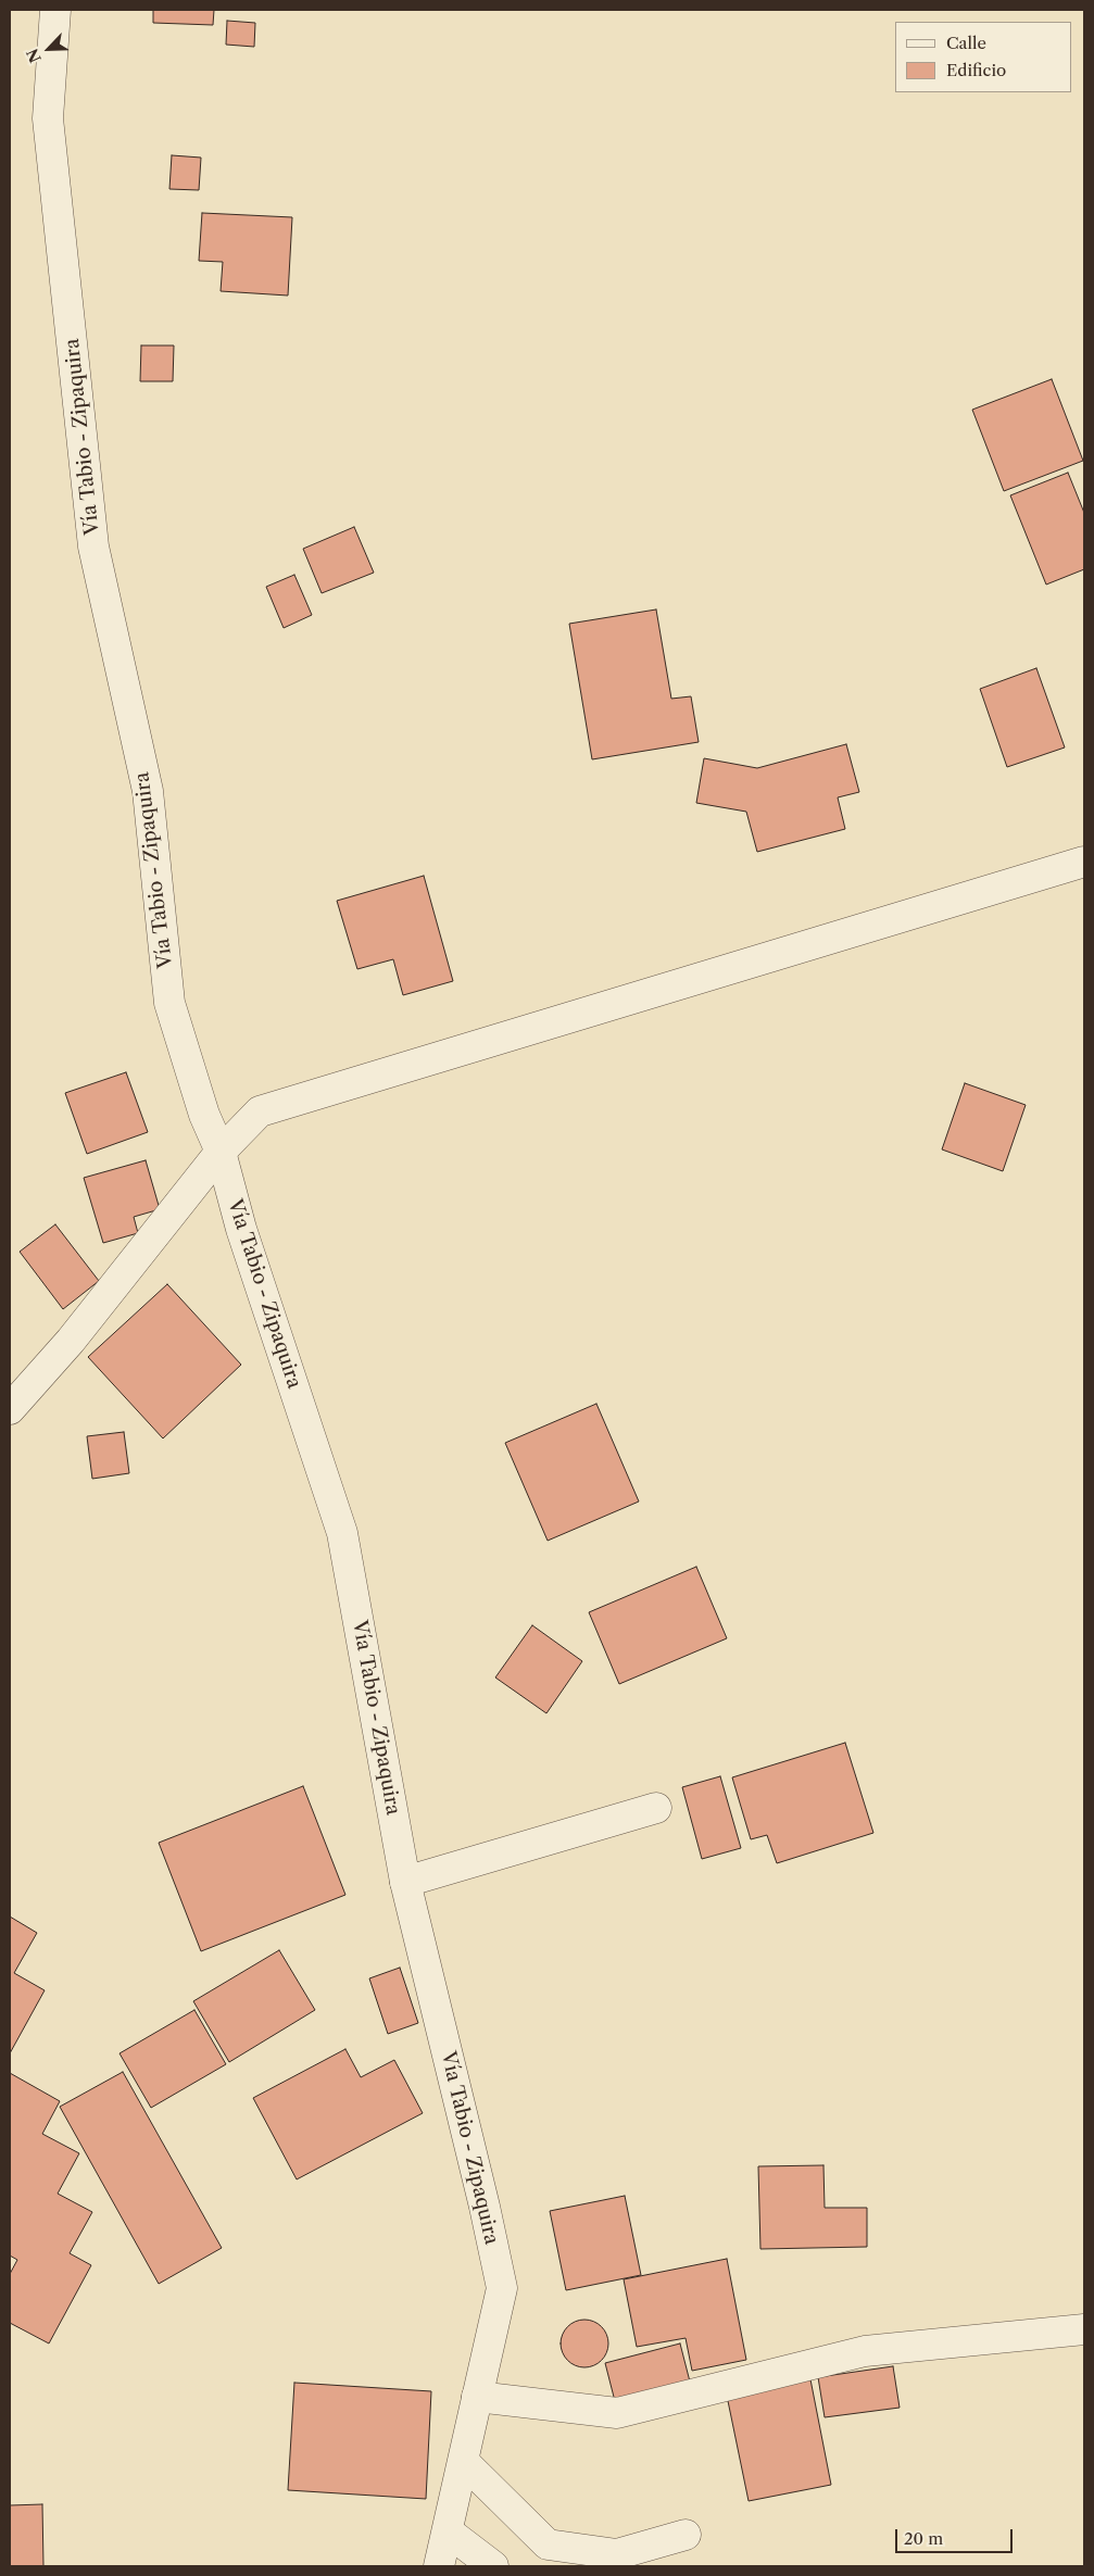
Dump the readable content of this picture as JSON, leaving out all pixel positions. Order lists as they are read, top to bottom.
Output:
{
  "streets": {
    "street": ["Vía Tabio - Zipaquira"]
  },
  "legend": ["Calle", "Edificio"],
  "scale_bar": "20 m",
  "north": "bottom left"
}
